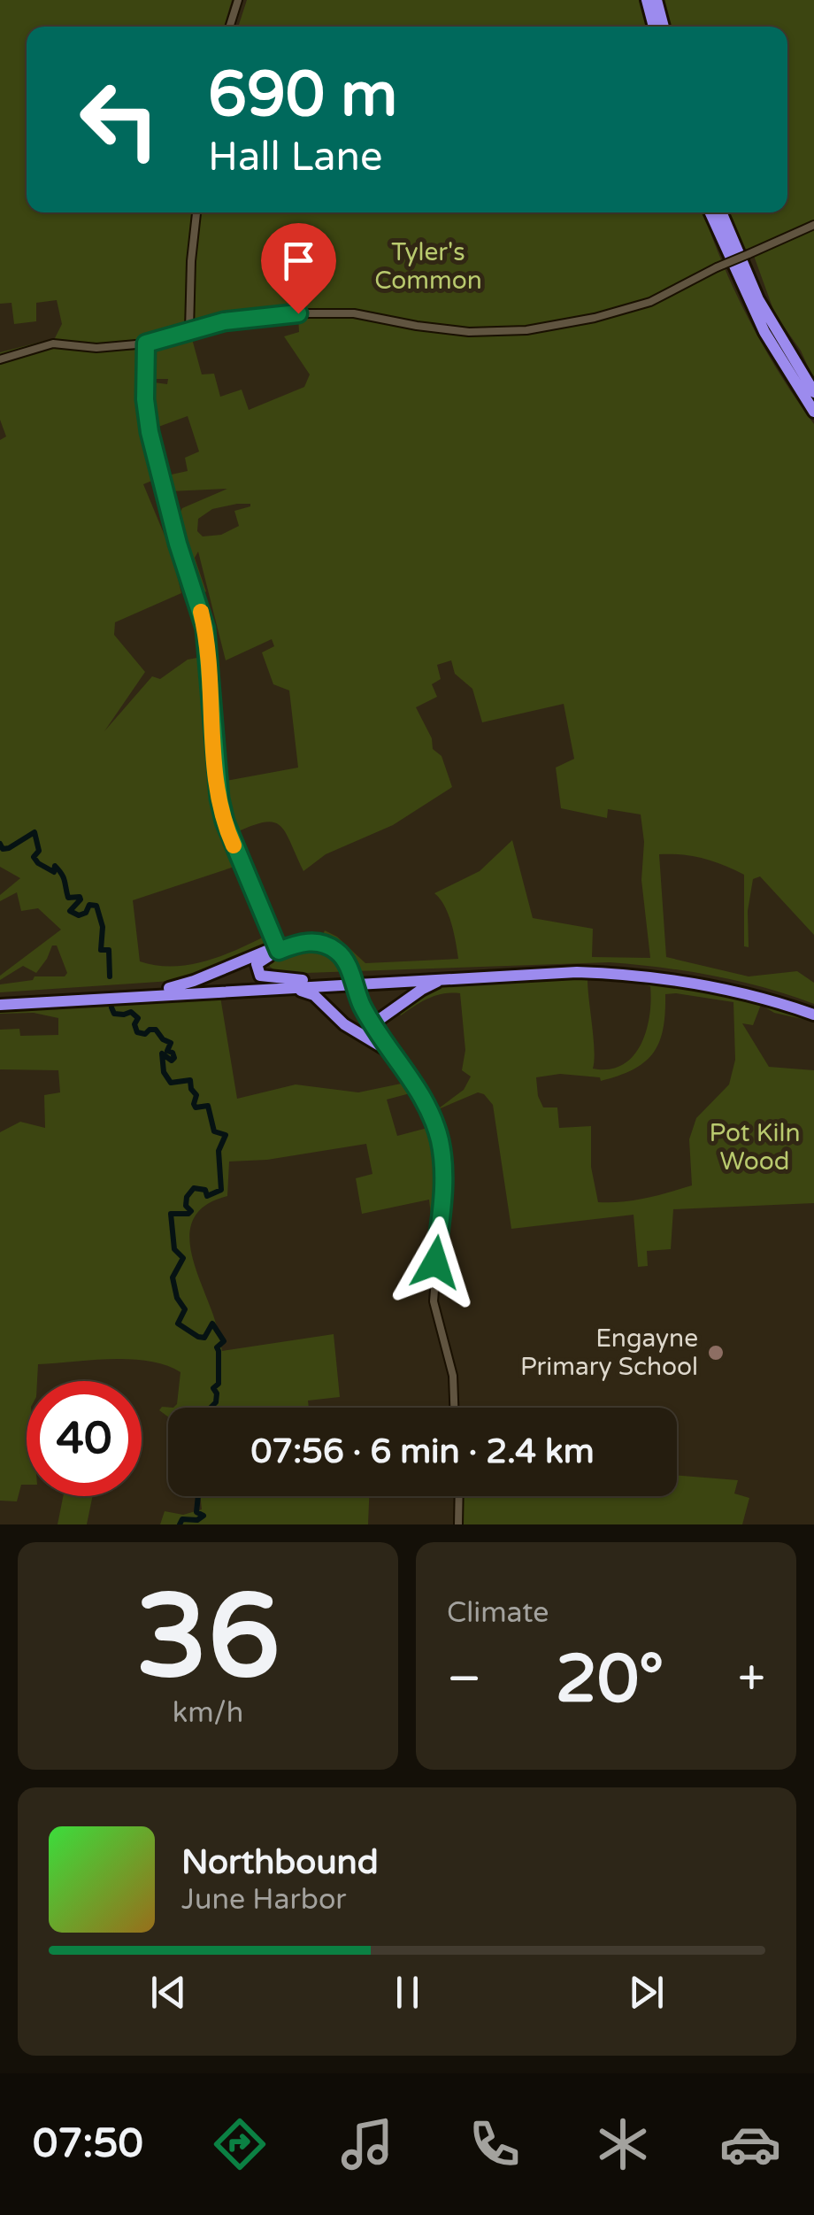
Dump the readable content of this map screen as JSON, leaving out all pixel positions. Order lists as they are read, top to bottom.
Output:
{
  "parks": ["Tyler's Common", "Pot Kiln Wood"],
  "places": ["Engayne Primary School"],
  "page": {
    "turn": ["690 m", "Hall Lane"],
    "limit": "40",
    "trip": "07:56 · 6 min · 2.4 km",
    "tile": [
      ["36", "km/h"],
      "Climate"
    ],
    "heat": ["−", "20°", "+"],
    "song": ["Northbound", "June Harbor"],
    "tabs": "07:50"
  }
}
